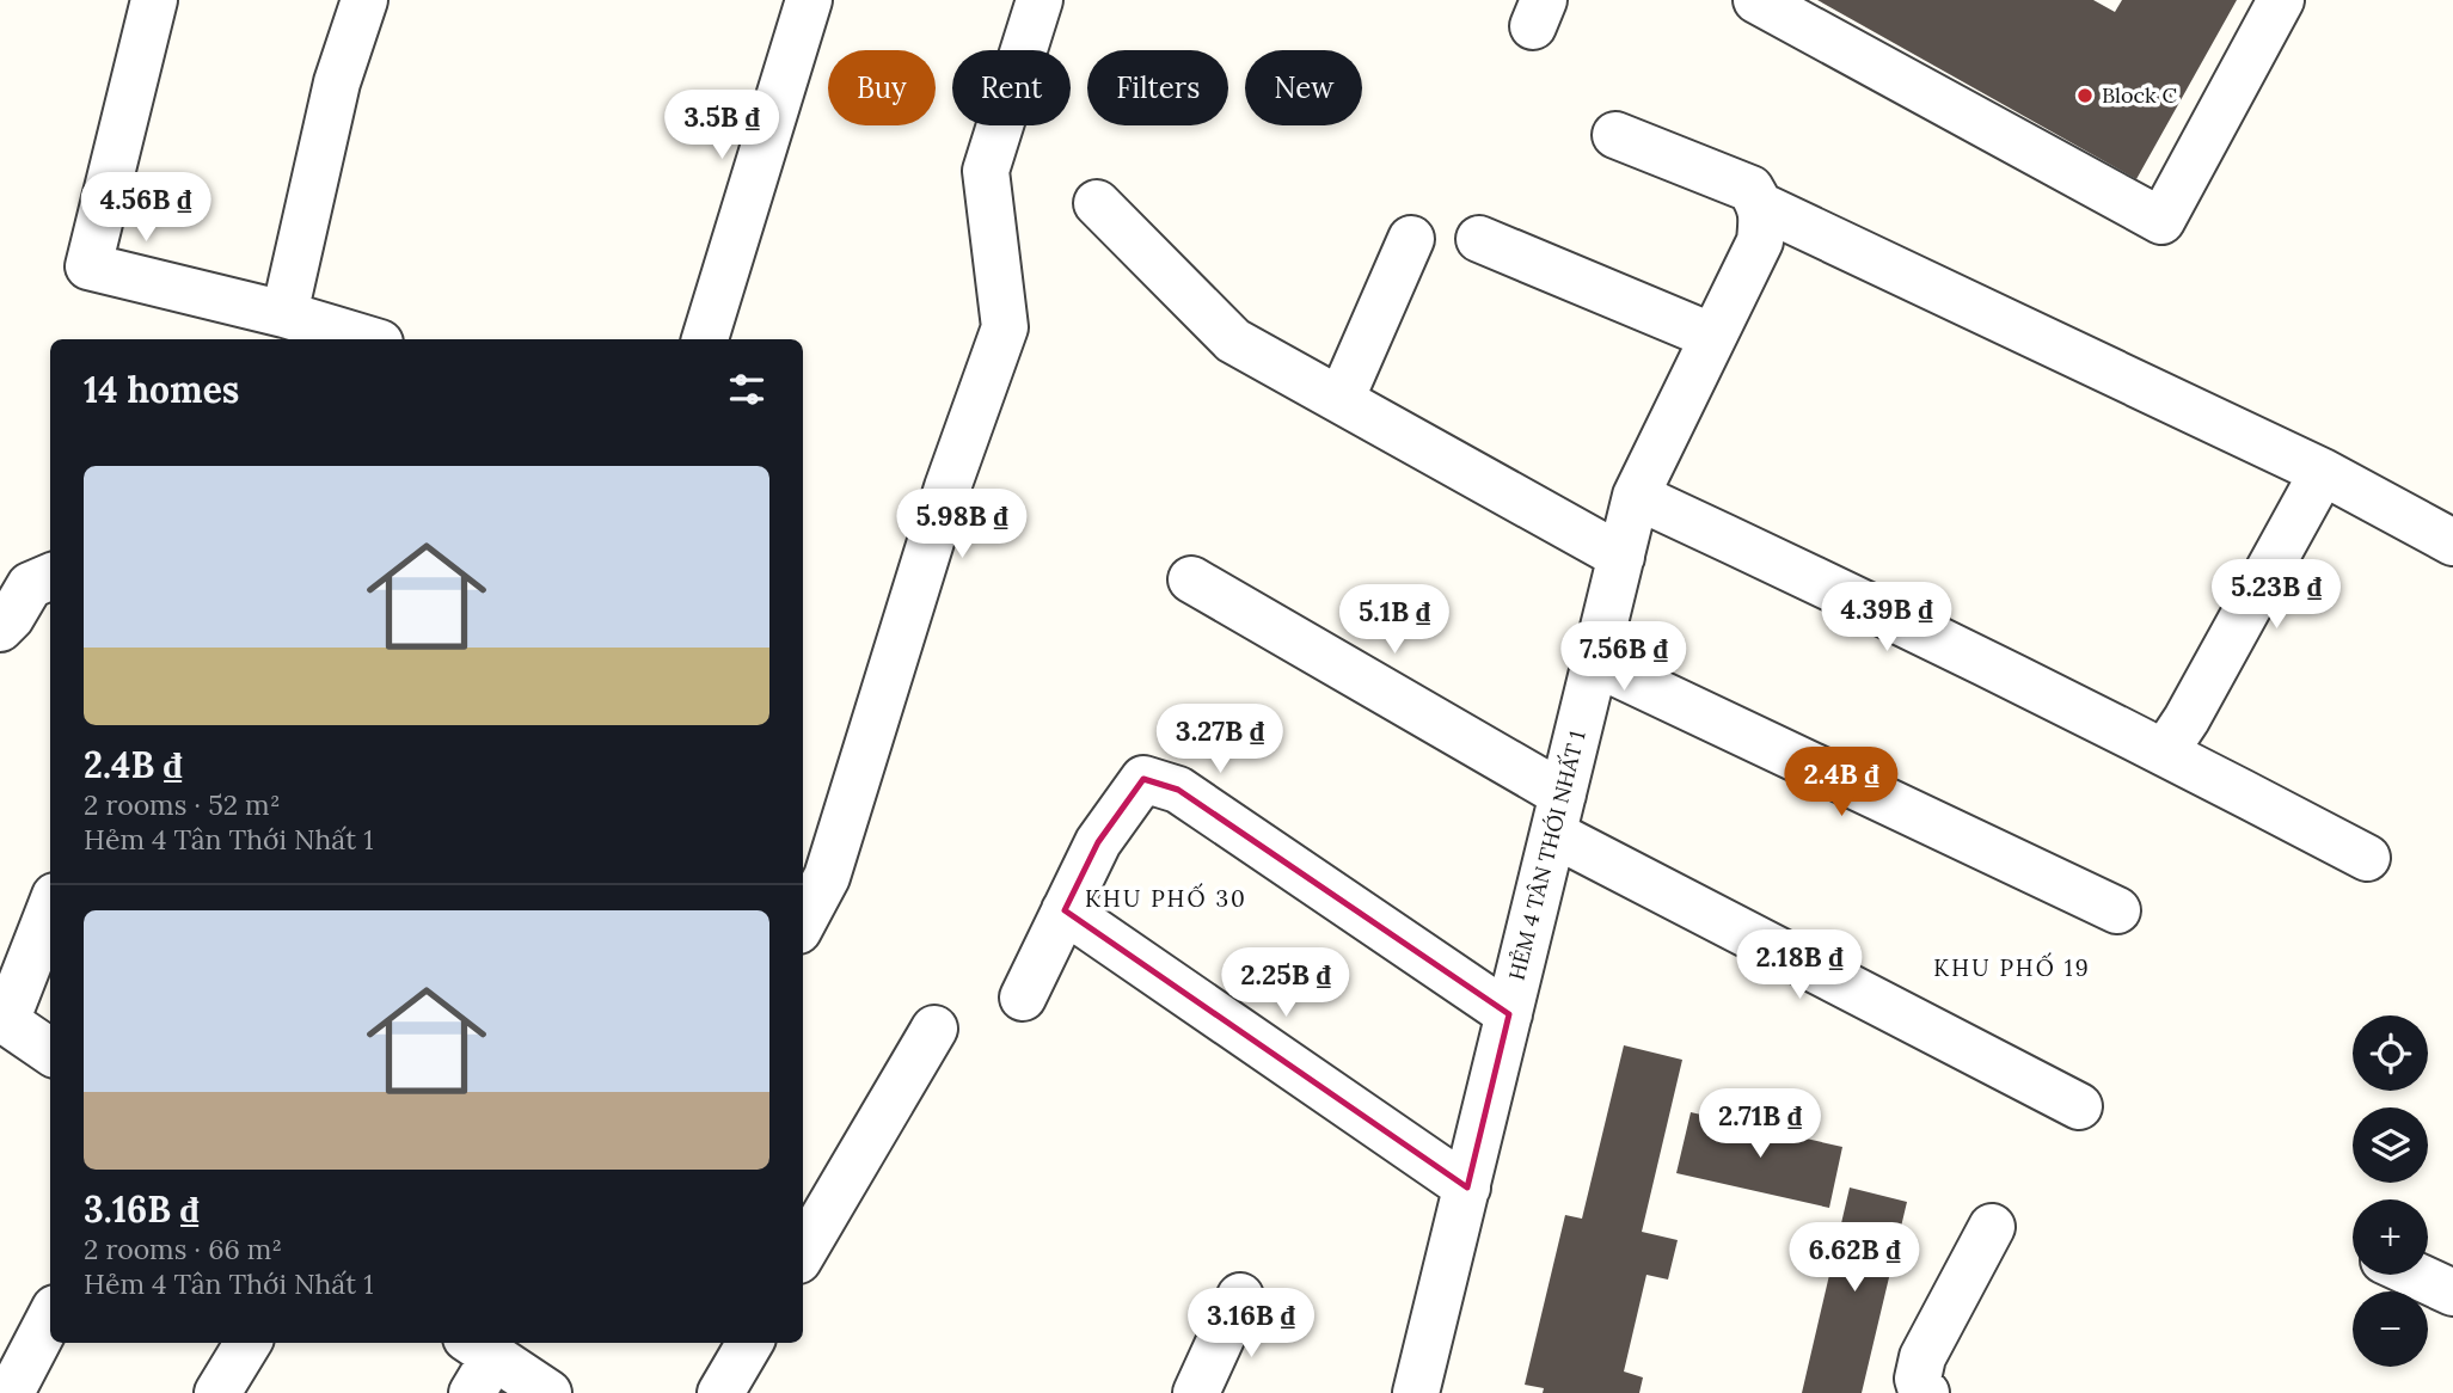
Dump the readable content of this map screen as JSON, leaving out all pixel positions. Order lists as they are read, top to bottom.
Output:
{
  "streets": {
    "street": ["HẺM 4 TÂN THỚI NHẤT 1"]
  },
  "districts": ["KHU PHỐ 30", "KHU PHỐ 19"],
  "places": ["Block C"],
  "page": {
    "chip": [
      "Buy",
      "Rent",
      "Filters",
      "New"
    ],
    "price": [
      "3.5B ₫",
      "4.56B ₫",
      "5.98B ₫",
      "5.23B ₫",
      "4.39B ₫",
      "5.1B ₫",
      "7.56B ₫",
      "3.27B ₫",
      "2.4B ₫",
      "2.18B ₫",
      "2.25B ₫",
      "2.71B ₫",
      "6.62B ₫",
      "3.16B ₫"
    ],
    "heading": "14 homes",
    "list": [
      {
        "name": "2.4B ₫",
        "note": "2 rooms · 52 m² · Hẻm 4 Tân Thới Nhất 1"
      },
      {
        "name": "3.16B ₫",
        "note": "2 rooms · 66 m² · Hẻm 4 Tân Thới Nhất 1"
      }
    ],
    "map_buttons": ["+", "−"]
  }
}
